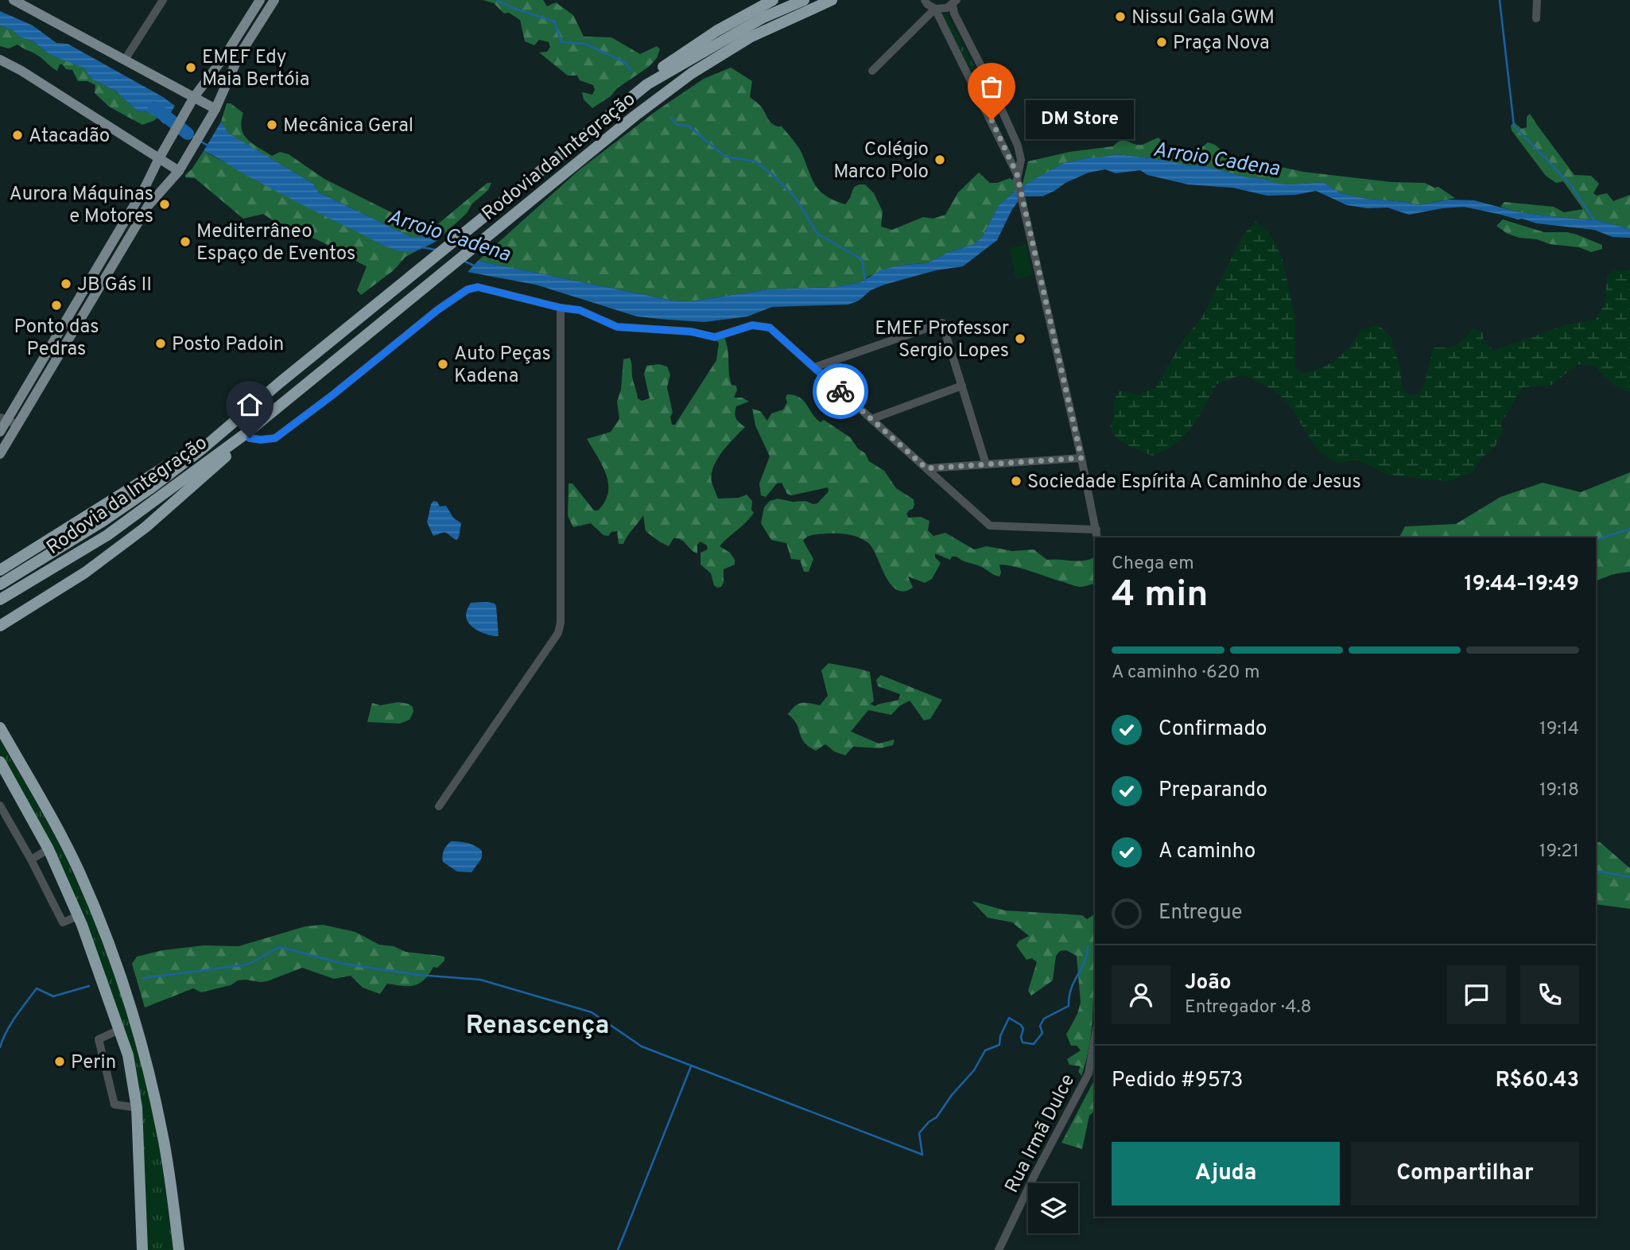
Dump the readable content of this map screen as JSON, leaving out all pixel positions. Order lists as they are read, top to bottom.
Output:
{
  "streets": {
    "highway": ["Rodovia da Integração"],
    "street": ["Rua Irmã Dulce"]
  },
  "districts": ["Renascença"],
  "water": ["Arroio Cadena"],
  "places": [
    "Nissul Gala GWM",
    "Praça Nova",
    "EMEF Edy Maia Bertóia",
    "DM Store",
    "Mecânica Geral",
    "Atacadão",
    "Colégio Marco Polo",
    "Aurora Máquinas e Motores",
    "Mediterrâneo Espaço de Eventos",
    "JB Gás II",
    "Ponto das Pedras",
    "EMEF Professor Sergio Lopes",
    "Posto Padoin",
    "Auto Peças Kadena",
    "Sociedade Espírita A Caminho de Jesus",
    "Perin"
  ],
  "page": {
    "bubble": "DM Store",
    "heading": ["4 min", "Chega em", "19:44–19:49"],
    "panel": [
      "João",
      "Entregador · 4.8",
      "Pedido #9573",
      "R$60.43"
    ],
    "bar": "A caminho · 620 m",
    "list": [
      ["Confirmado", "19:14"],
      ["Preparando", "19:18"],
      ["A caminho", "19:21"],
      "Entregue"
    ],
    "buttons": ["Ajuda", "Compartilhar"]
  }
}
